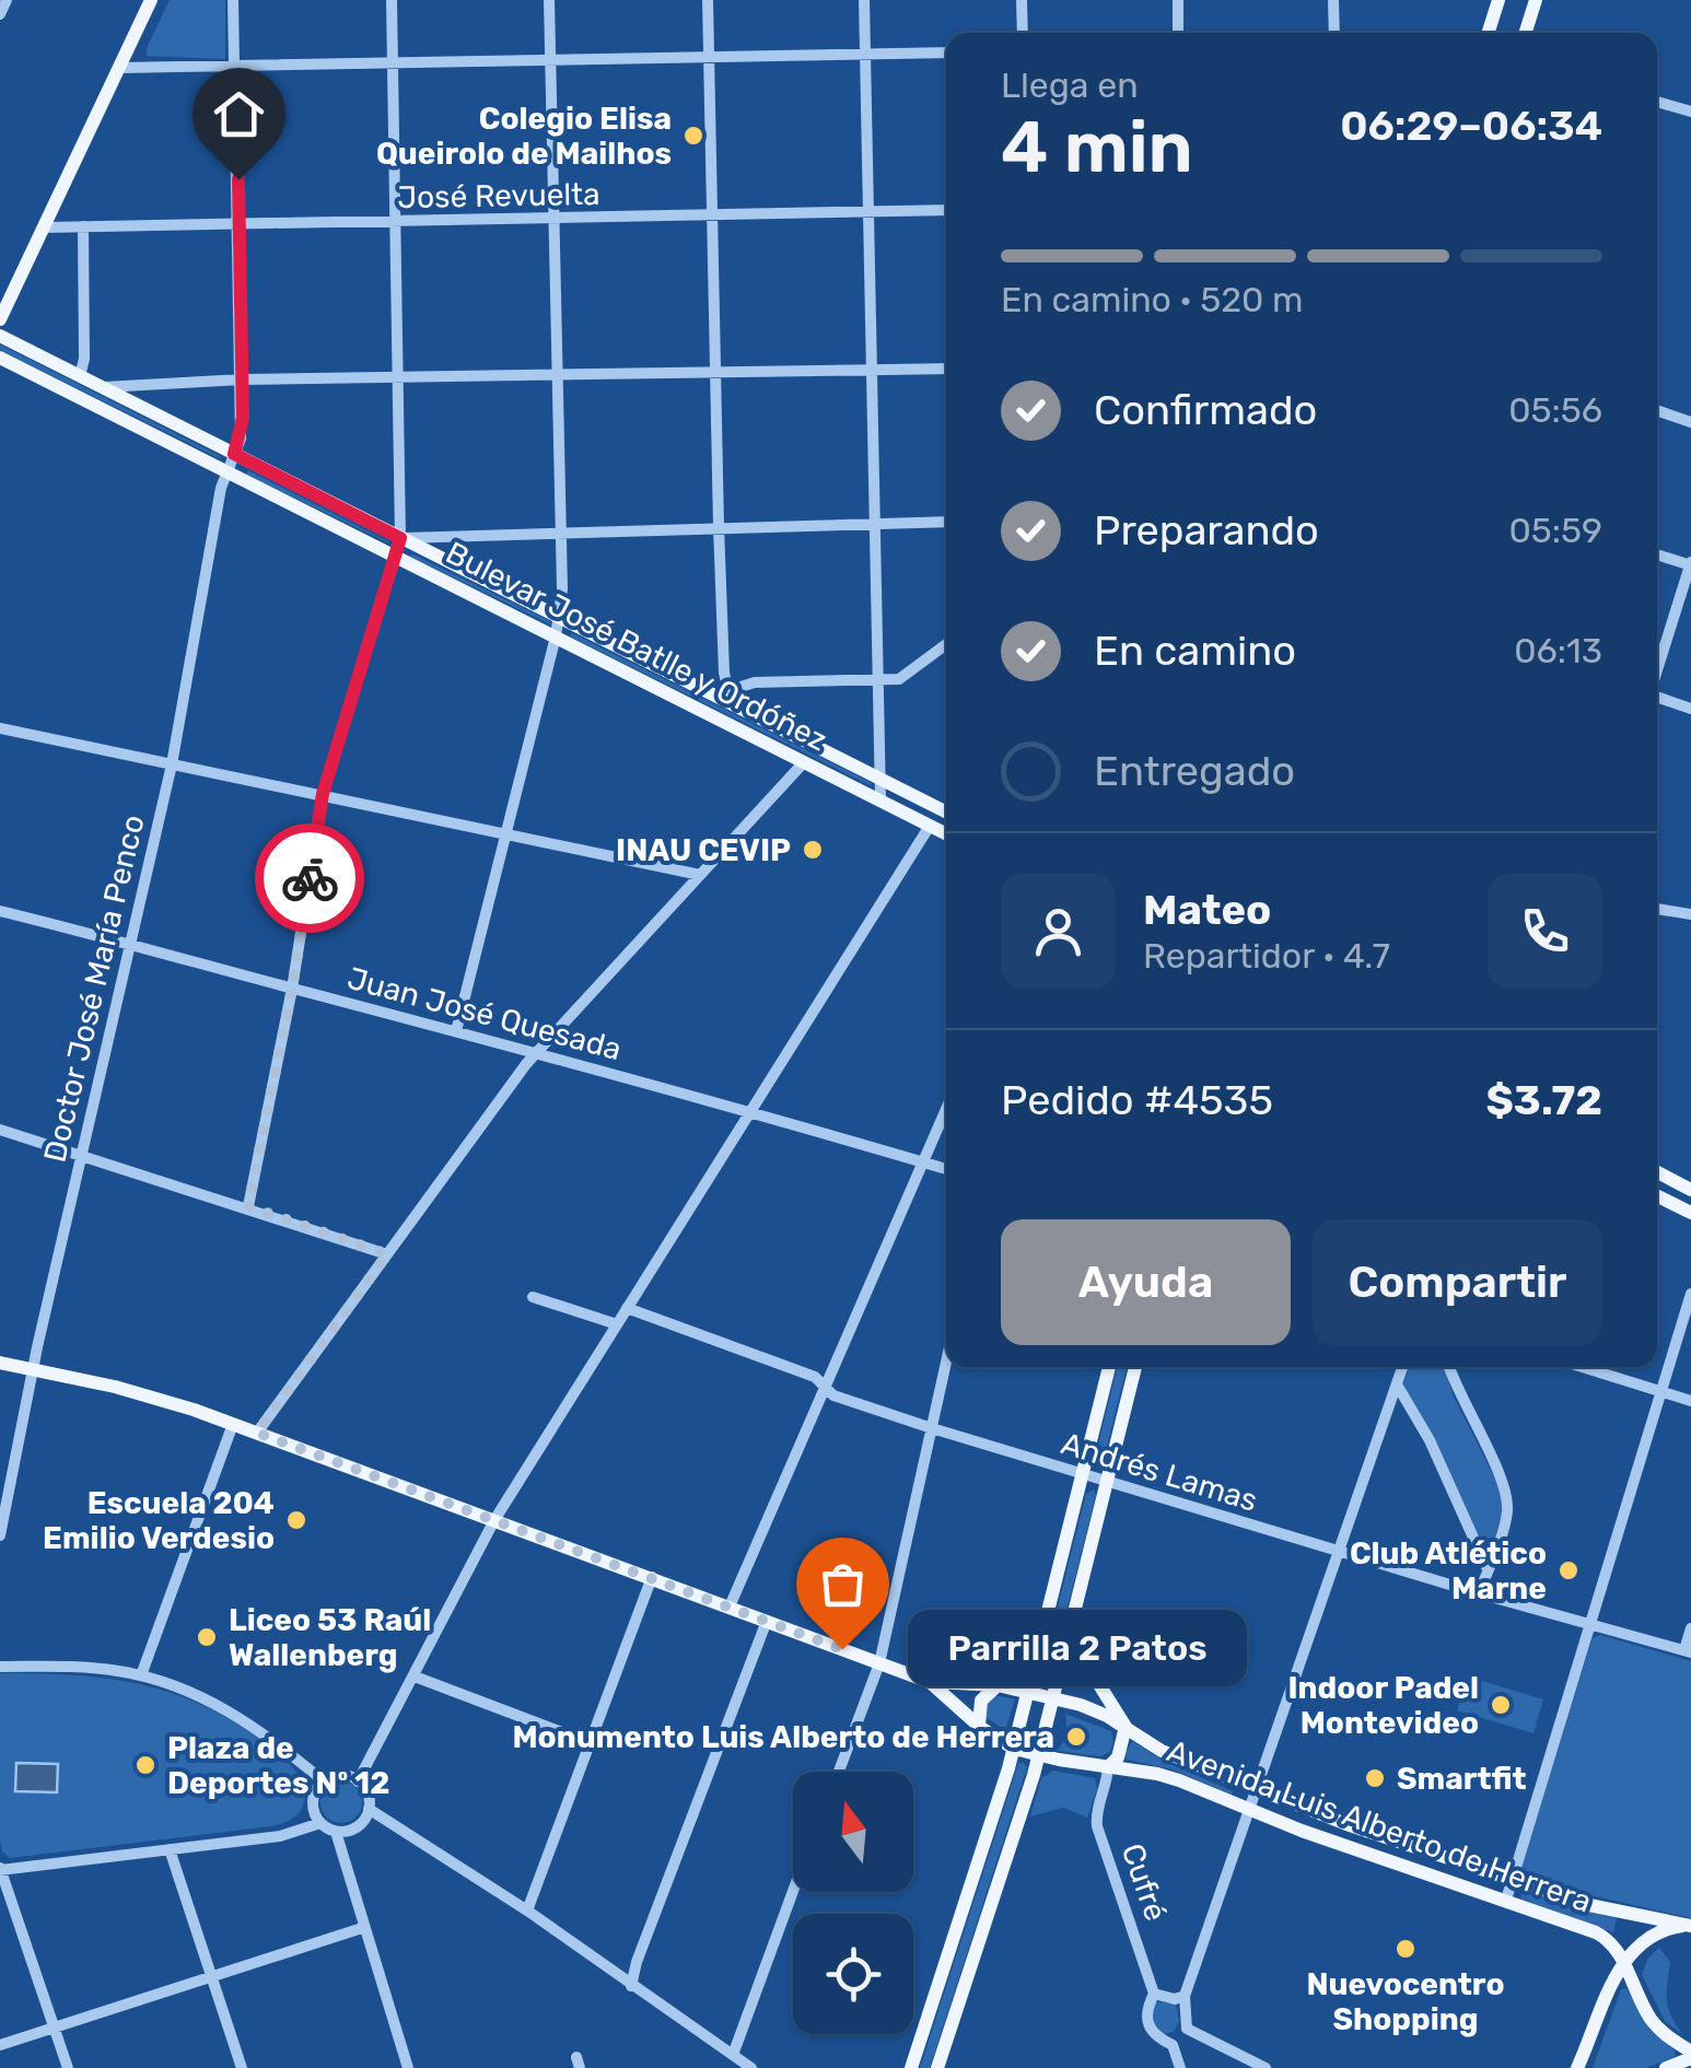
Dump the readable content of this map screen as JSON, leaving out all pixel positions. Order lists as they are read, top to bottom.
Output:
{
  "streets": {
    "main road": ["Bulevar José Batlle y Ordóñez", "Avenida Luis Alberto de Herrera", "Cufré"],
    "street": [
      "José Revuelta",
      "Doctor José María Penco",
      "Juan José Quesada",
      "Andrés Lamas"
    ]
  },
  "crossings": [
    ["José Revuelta", "Doctor José María Penco"],
    ["Bulevar José Batlle y Ordóñez", "Doctor José María Penco"],
    ["Doctor José María Penco", "Juan José Quesada"],
    ["Doctor José María Penco", "Avenida Luis Alberto de Herrera"],
    ["Avenida Luis Alberto de Herrera", "Cufré"]
  ],
  "places": [
    "Colegio Elisa Queirolo de Mailhos",
    "INAU CEVIP",
    "Escuela 204 Emilio Verdesio",
    "Club Atlético Marne",
    "Liceo 53 Raúl Wallenberg",
    "Parrilla 2 Patos",
    "Indoor Padel Montevideo",
    "Monumento Luis Alberto de Herrera",
    "Plaza de Deportes Nº 12",
    "Smartfit",
    "Nuevocentro Shopping"
  ],
  "north": "top",
  "page": {
    "heading": ["4 min", "Llega en", "06:29–06:34"],
    "panel": [
      "Mateo",
      "Repartidor · 4.7",
      "Pedido #4535",
      "$3.72"
    ],
    "bar": "En camino · 520 m",
    "list": [
      ["Confirmado", "05:56"],
      ["Preparando", "05:59"],
      ["En camino", "06:13"],
      "Entregado"
    ],
    "buttons": ["Ayuda", "Compartir"],
    "bubble": "Parrilla 2 Patos"
  }
}
